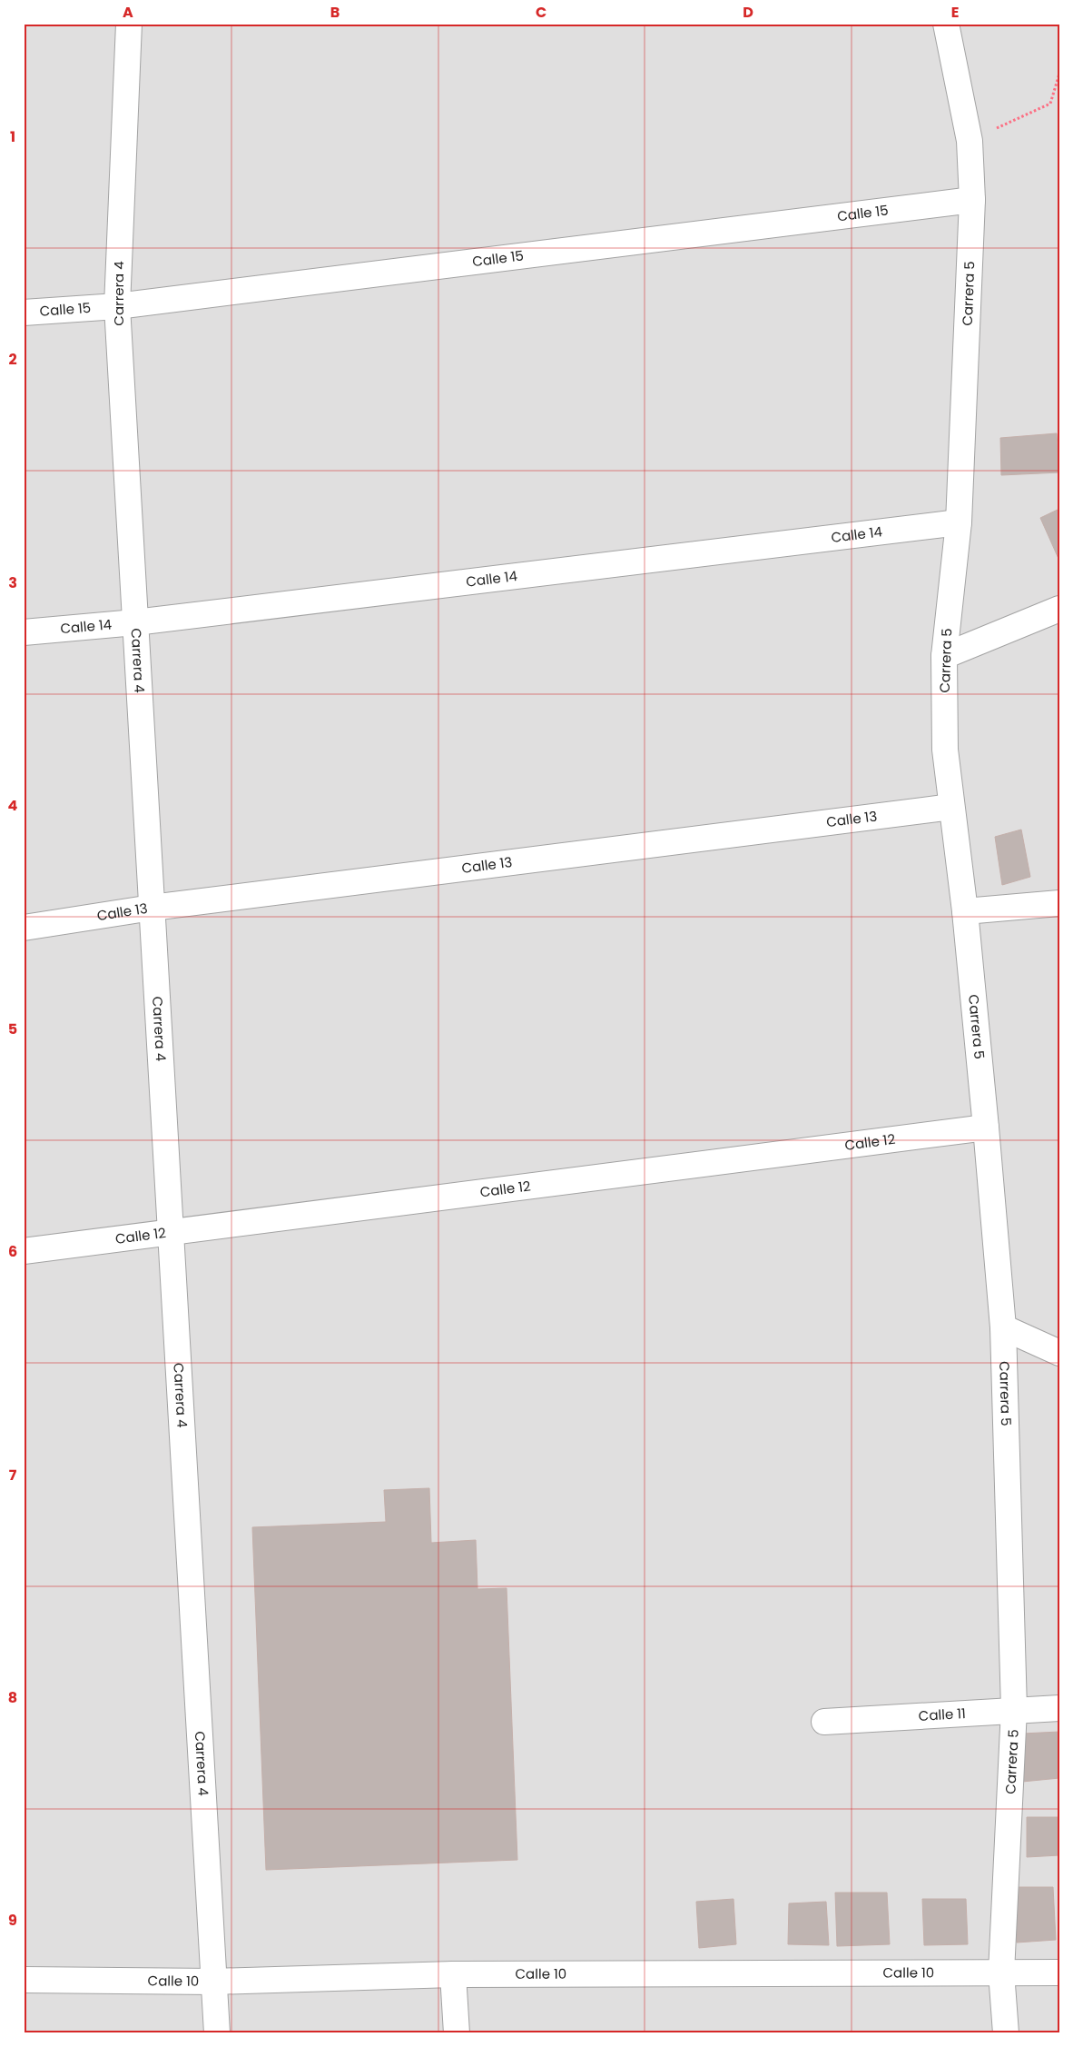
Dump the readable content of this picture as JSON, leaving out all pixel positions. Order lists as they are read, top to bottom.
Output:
{
  "streets": {
    "street": [
      "Calle 15",
      "Carrera 4",
      "Carrera 5",
      "Calle 14",
      "Calle 13",
      "Calle 12",
      "Calle 11",
      "Calle 10"
    ]
  },
  "crossings": [
    ["Calle 15", "Carrera 4"],
    ["Calle 15", "Carrera 5"],
    ["Carrera 4", "Calle 14"],
    ["Carrera 4", "Calle 13"],
    ["Carrera 4", "Calle 12"],
    ["Carrera 4", "Calle 10"],
    ["Carrera 5", "Calle 14"],
    ["Carrera 5", "Calle 13"],
    ["Carrera 5", "Calle 12"],
    ["Carrera 5", "Calle 11"],
    ["Carrera 5", "Calle 10"]
  ],
  "grid": {
    "columns": [
      "A",
      "B",
      "C",
      "D",
      "E"
    ],
    "rows": [
      "1",
      "2",
      "3",
      "4",
      "5",
      "6",
      "7",
      "8",
      "9"
    ]
  }
}
